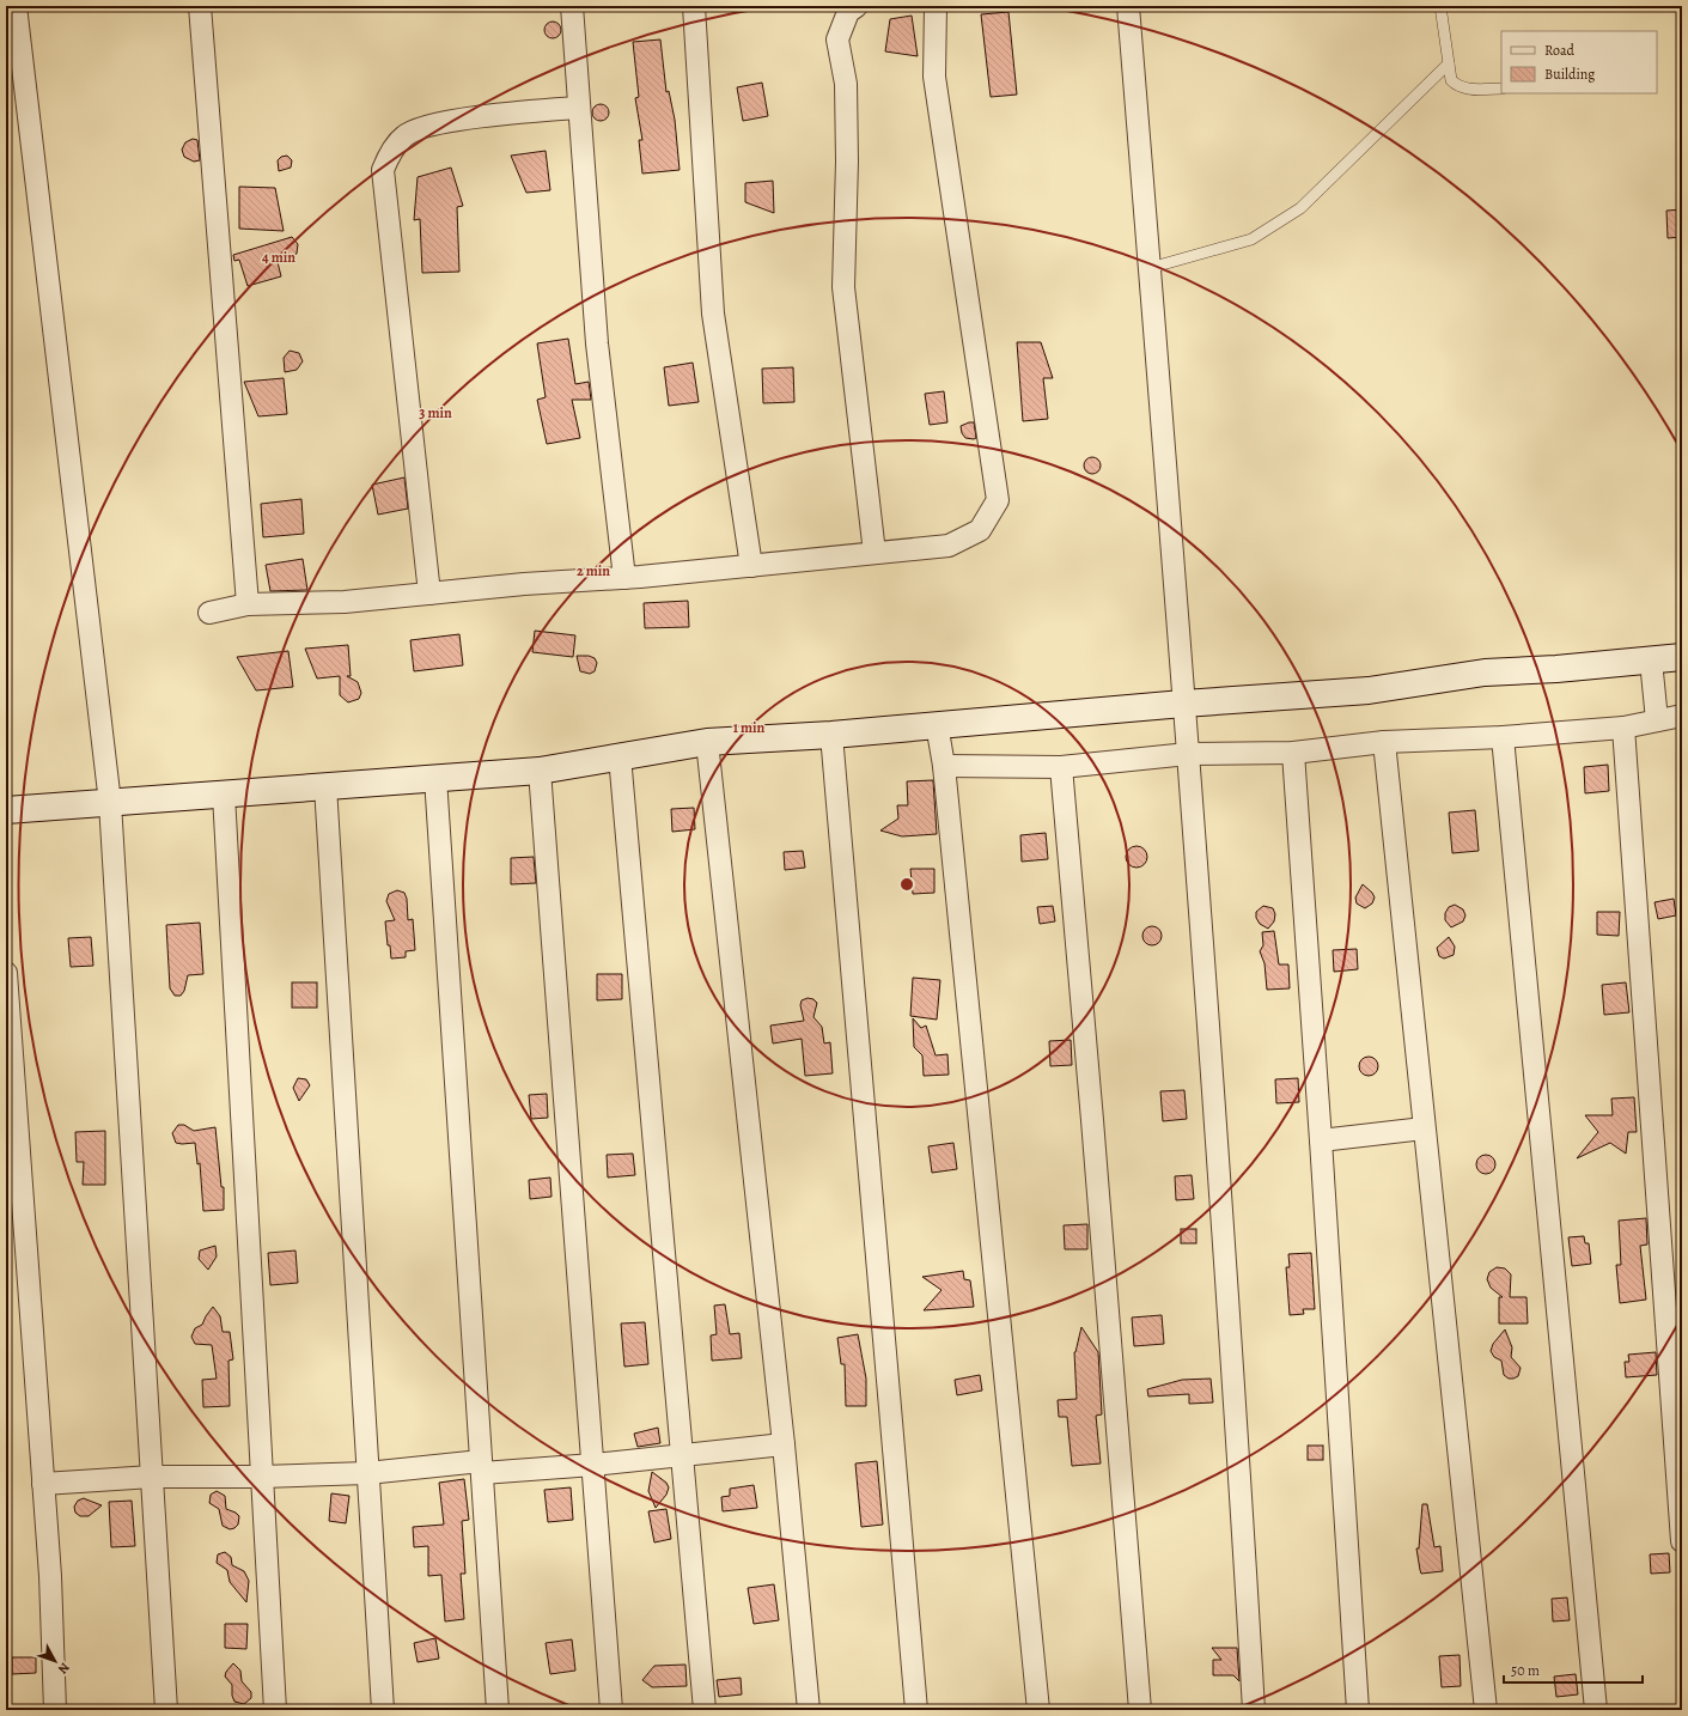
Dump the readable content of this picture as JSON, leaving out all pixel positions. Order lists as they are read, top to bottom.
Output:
{
  "legend": ["Road", "Building"],
  "scale_bar": "50 m",
  "north": "bottom right",
  "rings": [
    "4 min",
    "3 min",
    "2 min",
    "1 min"
  ]
}
